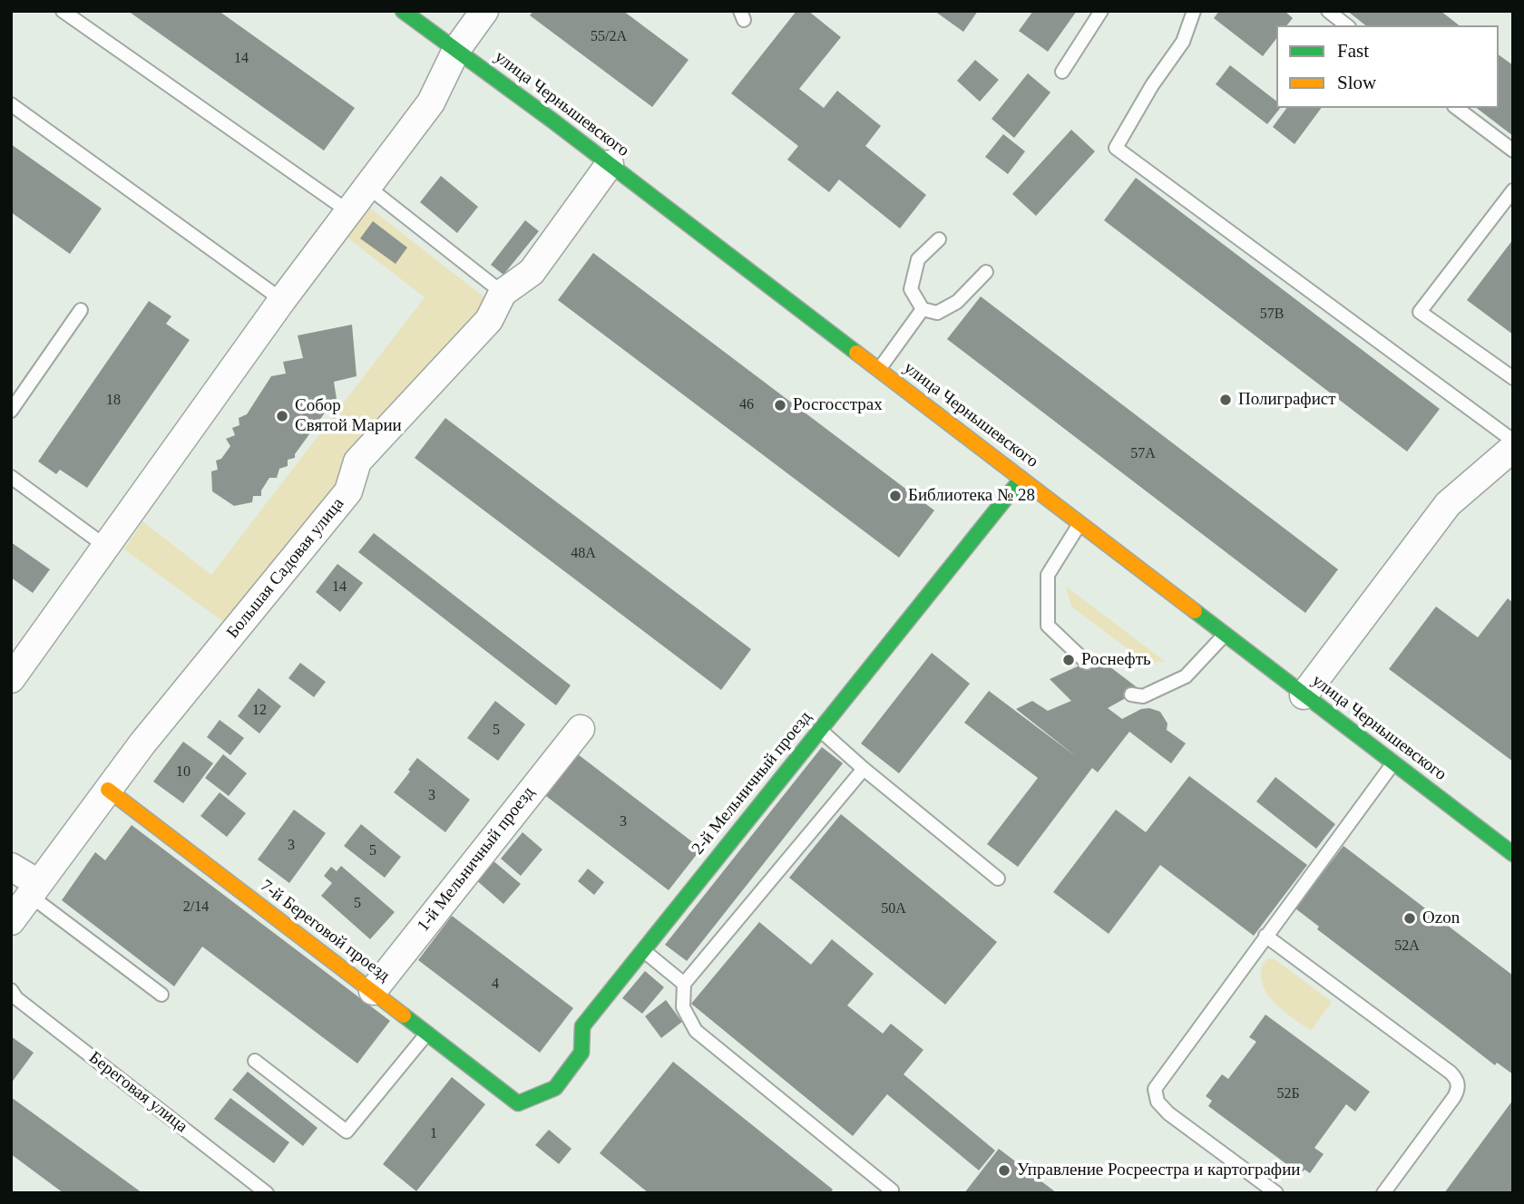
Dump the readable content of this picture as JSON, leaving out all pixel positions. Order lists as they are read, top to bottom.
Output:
{
  "streets": {
    "main road": ["улица Чернышевского", "2-й Мельничный проезд", "7-й Береговой проезд"],
    "street": ["Большая Садовая улица", "1-й Мельничный проезд"],
    "lane": ["Береговая улица"]
  },
  "crossings": [
    ["улица Чернышевского", "Большая Садовая улица"],
    ["улица Чернышевского", "2-й Мельничный проезд"],
    ["Большая Садовая улица", "7-й Береговой проезд"],
    ["2-й Мельничный проезд", "7-й Береговой проезд"],
    ["1-й Мельничный проезд", "7-й Береговой проезд"]
  ],
  "places": [
    "Полиграфист",
    "Росгосстрах",
    "Собор Святой Марии",
    "Библиотека № 28",
    "Роснефть",
    "Ozon",
    "Управление Росреестра и картографии"
  ],
  "house_numbers": [
    "55/2А",
    "14",
    "57В",
    "18",
    "46",
    "57А",
    "48А",
    "14",
    "12",
    "5",
    "10",
    "3",
    "3",
    "3",
    "5",
    "5",
    "2/14",
    "50А",
    "52А",
    "4",
    "52Б",
    "1"
  ],
  "legend": ["Fast", "Slow"]
}
